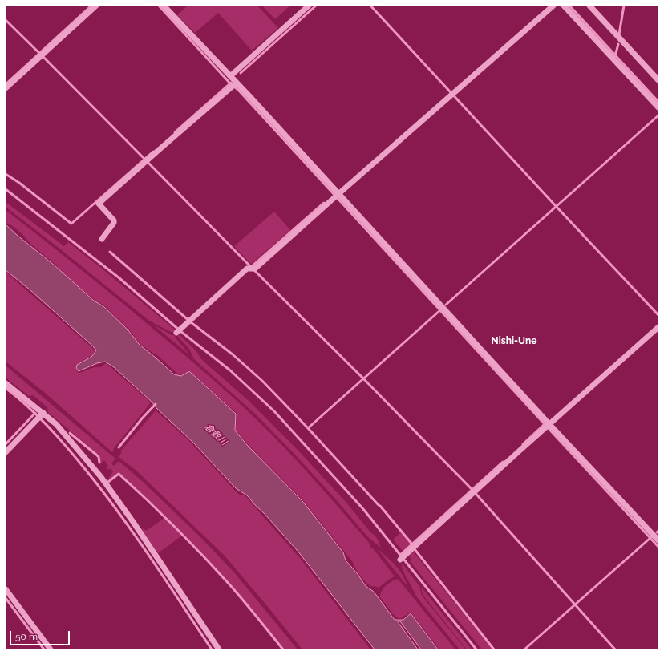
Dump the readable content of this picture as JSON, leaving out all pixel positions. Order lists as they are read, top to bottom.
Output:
{
  "districts": ["Nishi-Une"],
  "water": ["倉敷川"],
  "scale_bar": "50 m"
}
